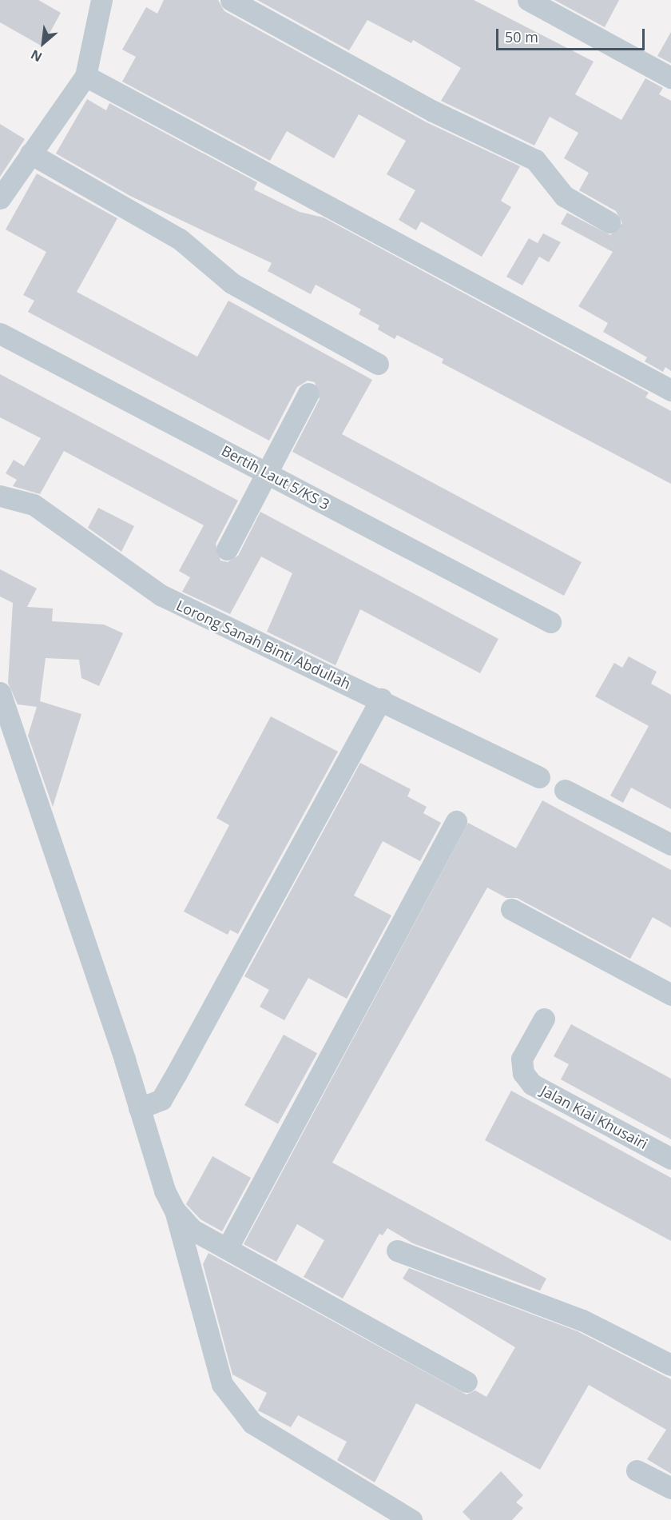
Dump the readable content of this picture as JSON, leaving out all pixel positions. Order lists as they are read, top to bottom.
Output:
{
  "streets": {
    "street": ["Bertih Laut 5/KS 3", "Lorong Sanah Binti Abdullah", "Jalan Kiai Khusairi"]
  },
  "scale_bar": "50 m",
  "north": "bottom left"
}
